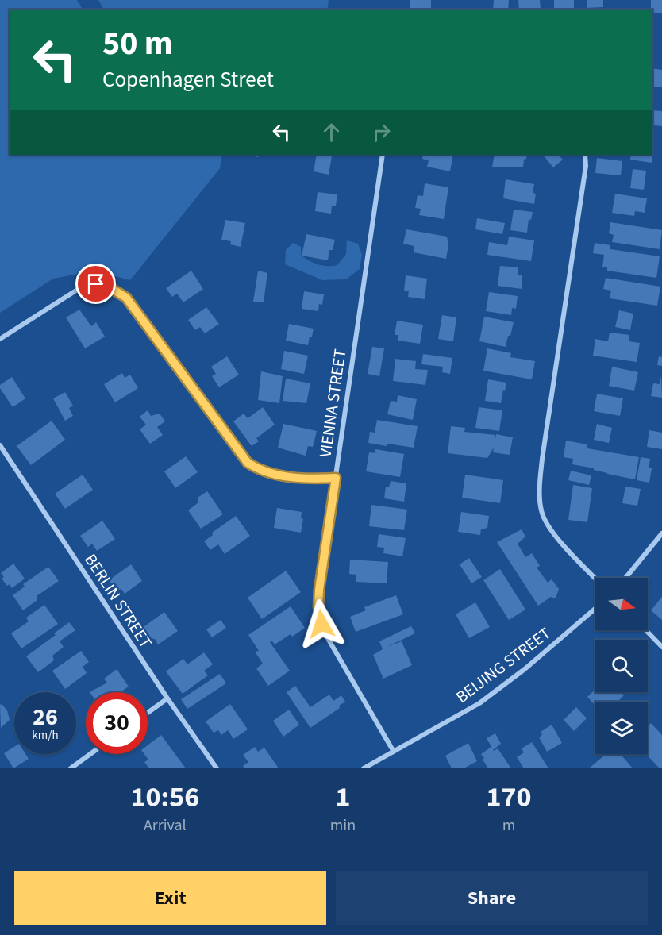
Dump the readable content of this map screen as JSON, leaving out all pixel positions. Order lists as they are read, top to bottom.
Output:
{
  "streets": {
    "street": ["VIENNA STREET", "BERLIN STREET", "BEIJING STREET"]
  },
  "crossings": [
    ["VIENNA STREET", "BEIJING STREET"]
  ],
  "north": "right",
  "page": {
    "turn": ["50 m", "Copenhagen Street"],
    "speed": "26 km/h",
    "limit": "30",
    "eta": [
      "10:56",
      "Arrival",
      "1",
      "min",
      "170",
      "m"
    ],
    "buttons": ["Exit", "Share"]
  }
}
